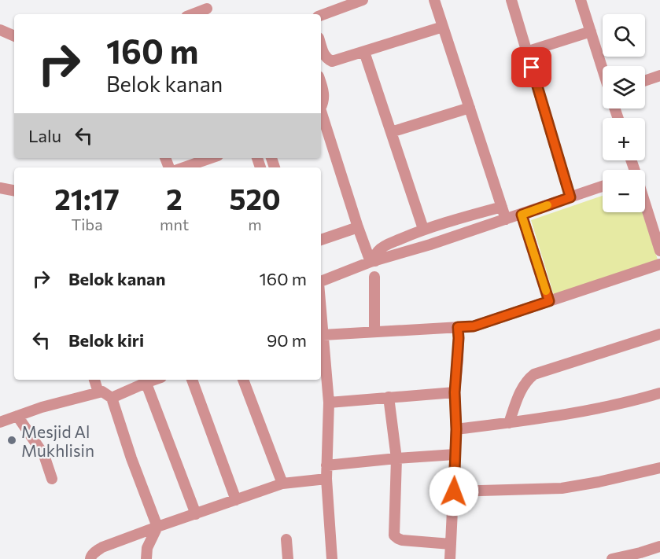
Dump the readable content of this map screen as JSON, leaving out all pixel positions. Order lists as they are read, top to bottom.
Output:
{
  "places": ["Mesjid Al Mukhlisin"],
  "page": {
    "map_buttons": ["+", "−"],
    "turn": ["160 m", "Belok kanan"],
    "then": "Lalu",
    "eta": [
      "21:17",
      "Tiba",
      "2",
      "mnt",
      "520",
      "m"
    ],
    "list": [
      {
        "name": "Belok kanan",
        "value": "160 m"
      },
      {
        "name": "Belok kiri",
        "value": "90 m"
      }
    ]
  }
}
